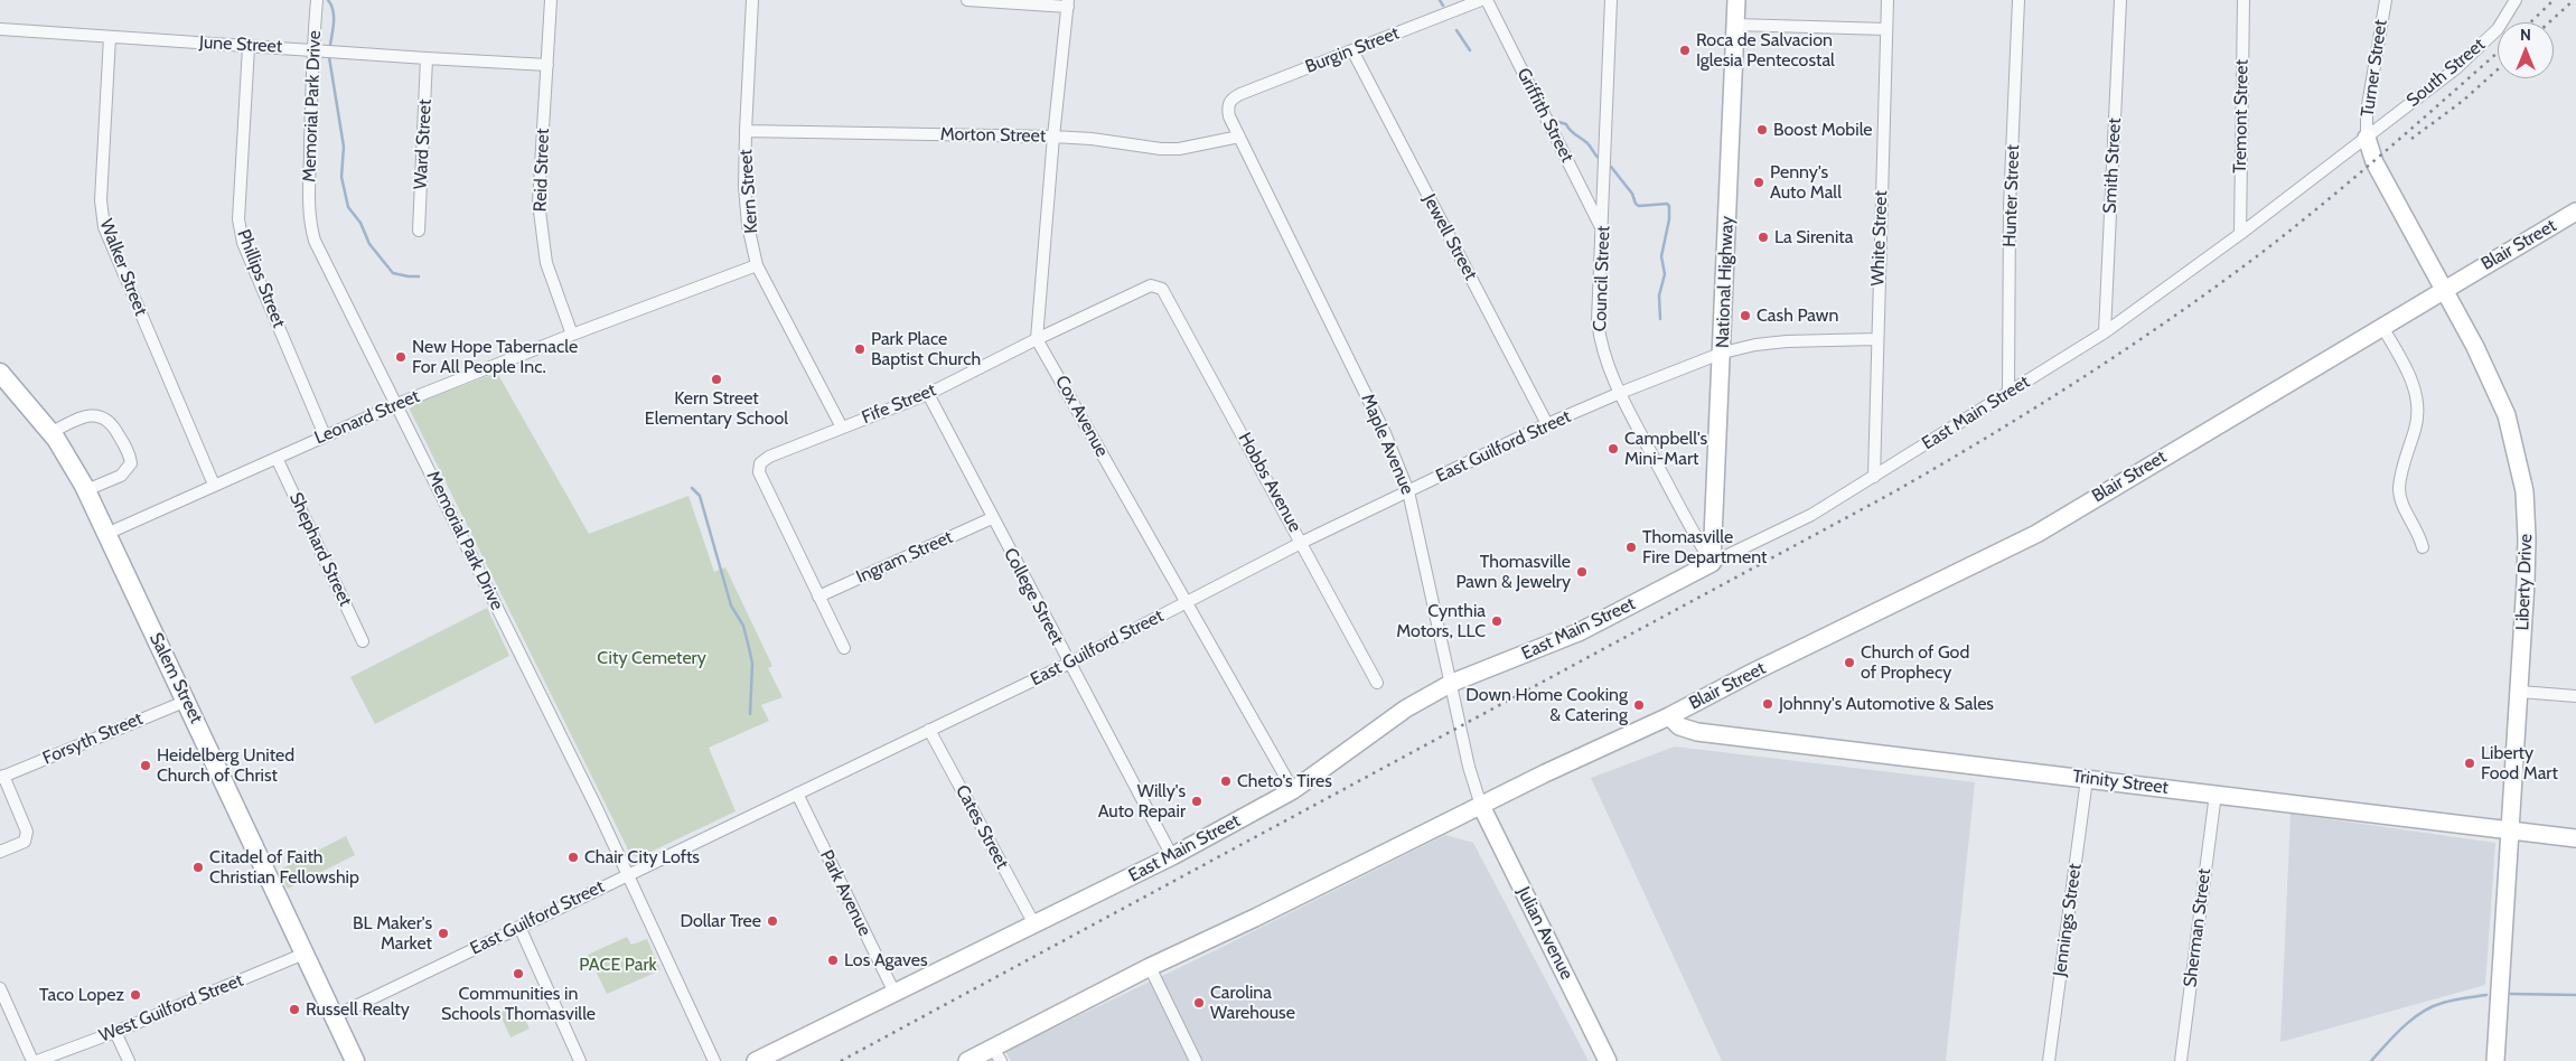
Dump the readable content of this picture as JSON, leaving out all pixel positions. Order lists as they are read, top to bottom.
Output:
{
  "streets": {
    "main road": ["Salem Street"],
    "street": [
      "June Street",
      "Burgin Street",
      "Turner Street",
      "South Street",
      "Memorial Park Drive",
      "Griffith Street",
      "Tremont Street",
      "Morton Street",
      "Ward Street",
      "Smith Street",
      "Reid Street",
      "Kern Street",
      "Hunter Street",
      "Jewell Street",
      "White Street",
      "Blair Street",
      "Walker Street",
      "Phillips Street",
      "Council Street",
      "National Highway",
      "Fife Street",
      "East Main Street",
      "Cox Avenue",
      "Leonard Street",
      "Maple Avenue",
      "East Guilford Street",
      "Hobbs Avenue",
      "Shephard Street",
      "Ingram Street",
      "Liberty Drive",
      "College Street",
      "Forsyth Street",
      "Trinity Street",
      "Cates Street",
      "Park Avenue",
      "Jennings Street",
      "Sherman Street",
      "Julian Avenue",
      "West Guilford Street"
    ]
  },
  "crossings": [
    ["June Street", "Memorial Park Drive"],
    ["June Street", "Ward Street"],
    ["June Street", "Reid Street"],
    ["June Street", "Walker Street"],
    ["June Street", "Phillips Street"],
    ["Burgin Street", "Jewell Street"],
    ["Burgin Street", "Maple Avenue"],
    ["Turner Street", "South Street"],
    ["Turner Street", "East Main Street"],
    ["Turner Street", "Liberty Drive"],
    ["South Street", "East Main Street"],
    ["South Street", "Liberty Drive"],
    ["Memorial Park Drive", "Leonard Street"],
    ["Memorial Park Drive", "East Guilford Street"],
    ["Griffith Street", "Council Street"],
    ["Tremont Street", "East Main Street"],
    ["Morton Street", "Kern Street"],
    ["Morton Street", "Maple Avenue"],
    ["Smith Street", "East Main Street"],
    ["Reid Street", "Leonard Street"],
    ["Kern Street", "Fife Street"],
    ["Kern Street", "Leonard Street"],
    ["Hunter Street", "East Main Street"],
    ["Jewell Street", "East Guilford Street"],
    ["White Street", "East Main Street"],
    ["White Street", "East Guilford Street"],
    ["Blair Street", "Liberty Drive"],
    ["Blair Street", "Trinity Street"],
    ["Walker Street", "Leonard Street"],
    ["Phillips Street", "Leonard Street"],
    ["Council Street", "National Highway"],
    ["Council Street", "East Main Street"],
    ["Council Street", "East Guilford Street"],
    ["National Highway", "East Main Street"],
    ["National Highway", "East Guilford Street"],
    ["Fife Street", "Cox Avenue"],
    ["Fife Street", "Hobbs Avenue"],
    ["Fife Street", "Ingram Street"],
    ["Fife Street", "College Street"],
    ["East Main Street", "Cox Avenue"],
    ["East Main Street", "Maple Avenue"],
    ["East Main Street", "Liberty Drive"],
    ["East Main Street", "College Street"],
    ["East Main Street", "Cates Street"],
    ["East Main Street", "Park Avenue"],
    ["Cox Avenue", "East Guilford Street"],
    ["Leonard Street", "Shephard Street"],
    ["Leonard Street", "Salem Street"],
    ["Maple Avenue", "East Guilford Street"],
    ["Maple Avenue", "Julian Avenue"],
    ["East Guilford Street", "Hobbs Avenue"],
    ["East Guilford Street", "College Street"],
    ["East Guilford Street", "Salem Street"],
    ["East Guilford Street", "Cates Street"],
    ["East Guilford Street", "Park Avenue"],
    ["Ingram Street", "College Street"],
    ["Liberty Drive", "Trinity Street"],
    ["Salem Street", "Forsyth Street"],
    ["Salem Street", "West Guilford Street"],
    ["Trinity Street", "Jennings Street"],
    ["Trinity Street", "Sherman Street"]
  ],
  "parks": ["City Cemetery", "PACE Park"],
  "places": [
    "Roca de Salvacion Iglesia Pentecostal",
    "Boost Mobile",
    "Penny's Auto Mall",
    "La Sirenita",
    "Cash Pawn",
    "Park Place Baptist Church",
    "New Hope Tabernacle For All People Inc.",
    "Kern Street Elementary School",
    "Campbell's Mini-Mart",
    "Thomasville Fire Department",
    "Thomasville Pawn & Jewelry",
    "Cynthia Motors, LLC",
    "Church of God of Prophecy",
    "Johnny's Automotive & Sales",
    "Down Home Cooking & Catering",
    "Liberty Food Mart",
    "Heidelberg United Church of Christ",
    "Cheto's Tires",
    "Willy's Auto Repair",
    "Chair City Lofts",
    "Citadel of Faith Christian Fellowship",
    "Dollar Tree",
    "BL Maker's Market",
    "Los Agaves",
    "Communities in Schools Thomasville",
    "Taco Lopez",
    "Carolina Warehouse",
    "Russell Realty"
  ],
  "north": "top"
}
